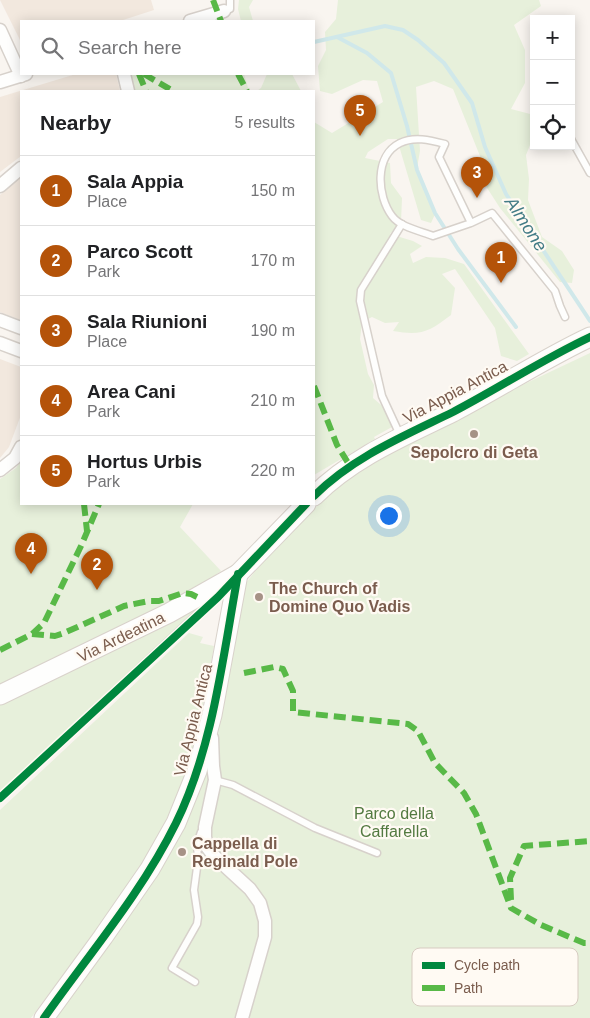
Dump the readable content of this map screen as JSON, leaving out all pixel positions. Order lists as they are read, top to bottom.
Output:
{
  "streets": {
    "street": ["Via Appia Antica", "Via Ardeatina"]
  },
  "crossings": [
    ["Via Appia Antica", "Via Ardeatina"]
  ],
  "water": ["Almone"],
  "parks": ["Parco della Caffarella"],
  "places": ["Sepolcro di Geta", "The Church of Domine Quo Vadis", "Cappella di Reginald Pole"],
  "legend": ["Cycle path", "Path"],
  "page": {
    "map_buttons": ["+", "−"],
    "search": "Search here",
    "heading": ["Nearby", "5 results"],
    "pins": [
      "5",
      "3",
      "1",
      "4",
      "2"
    ],
    "list": [
      {
        "mark": "1",
        "name": "Sala Appia",
        "note": "Place",
        "value": "150 m"
      },
      {
        "mark": "2",
        "name": "Parco Scott",
        "note": "Park",
        "value": "170 m"
      },
      {
        "mark": "3",
        "name": "Sala Riunioni",
        "note": "Place",
        "value": "190 m"
      },
      {
        "mark": "4",
        "name": "Area Cani",
        "note": "Park",
        "value": "210 m"
      },
      {
        "mark": "5",
        "name": "Hortus Urbis",
        "note": "Park",
        "value": "220 m"
      }
    ]
  }
}
